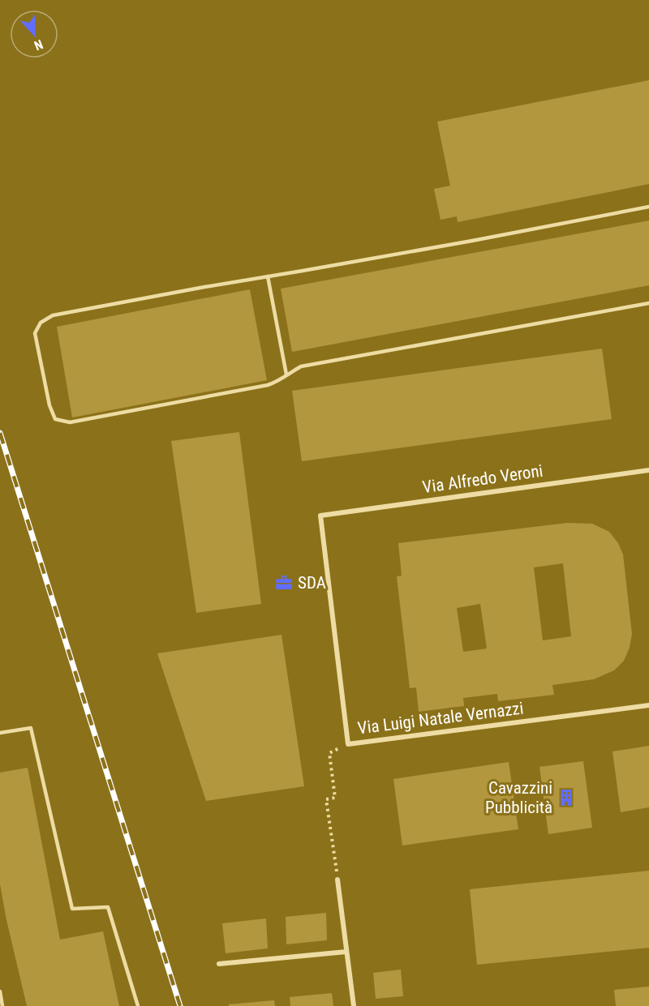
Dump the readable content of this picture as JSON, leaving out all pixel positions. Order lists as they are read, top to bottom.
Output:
{
  "streets": {
    "street": ["Via Alfredo Veroni", "Via Luigi Natale Vernazzi"]
  },
  "crossings": [
    ["Via Alfredo Veroni", "Via Luigi Natale Vernazzi"]
  ],
  "places": {
    "office": ["SDA"],
    "building": ["Cavazzini Pubblicità"]
  },
  "north": "bottom"
}
